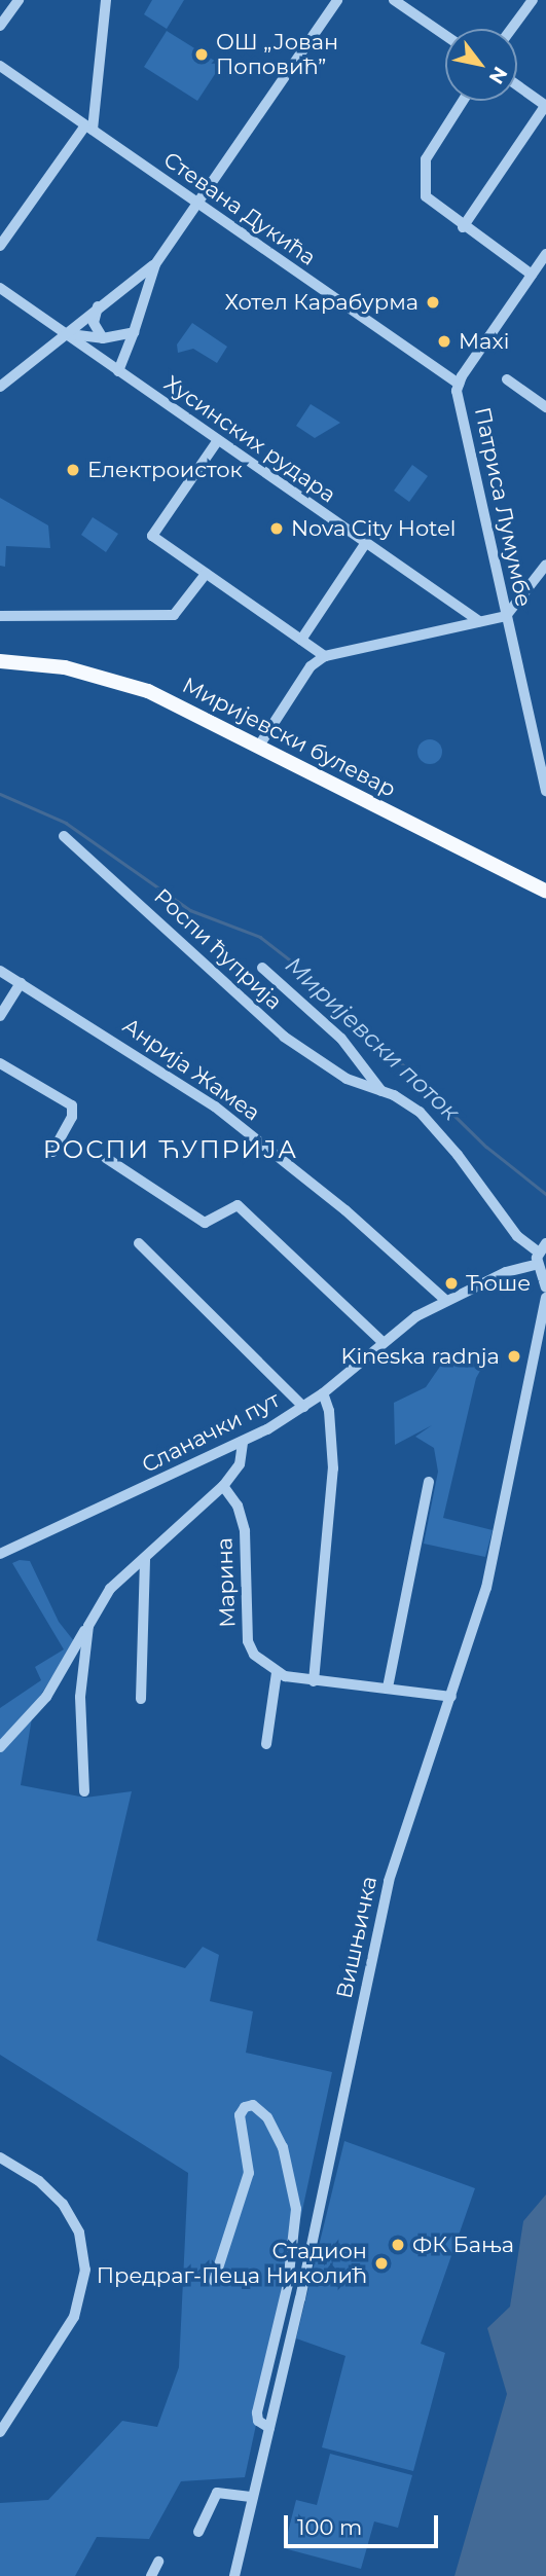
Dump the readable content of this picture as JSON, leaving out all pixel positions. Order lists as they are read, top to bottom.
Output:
{
  "streets": {
    "main road": ["Миријевски булевар"],
    "street": [
      "Стевана Дукића",
      "Хусинских рудара",
      "Патриса Лумумбе",
      "Роспи ћуприја",
      "Анрија Жамеа",
      "Сланачки пут",
      "Марина",
      "Вишњичка"
    ]
  },
  "crossings": [
    ["Стевана Дукића", "Патриса Лумумбе"],
    ["Роспи ћуприја", "Сланачки пут"],
    ["Анрија Жамеа", "Сланачки пут"]
  ],
  "districts": ["РОСПИ ЋУПРИЈА"],
  "water": ["Миријевски поток"],
  "places": [
    "ОШ „Јован Поповић”",
    "Хотел Карабурма",
    "Maxi",
    "Електроисток",
    "Nova City Hotel",
    "Ћоше",
    "Kineska radnja",
    "ФК Бања",
    "Стадион Предраг-Пеца Николић"
  ],
  "scale_bar": "100 m",
  "north": "bottom right"
}
